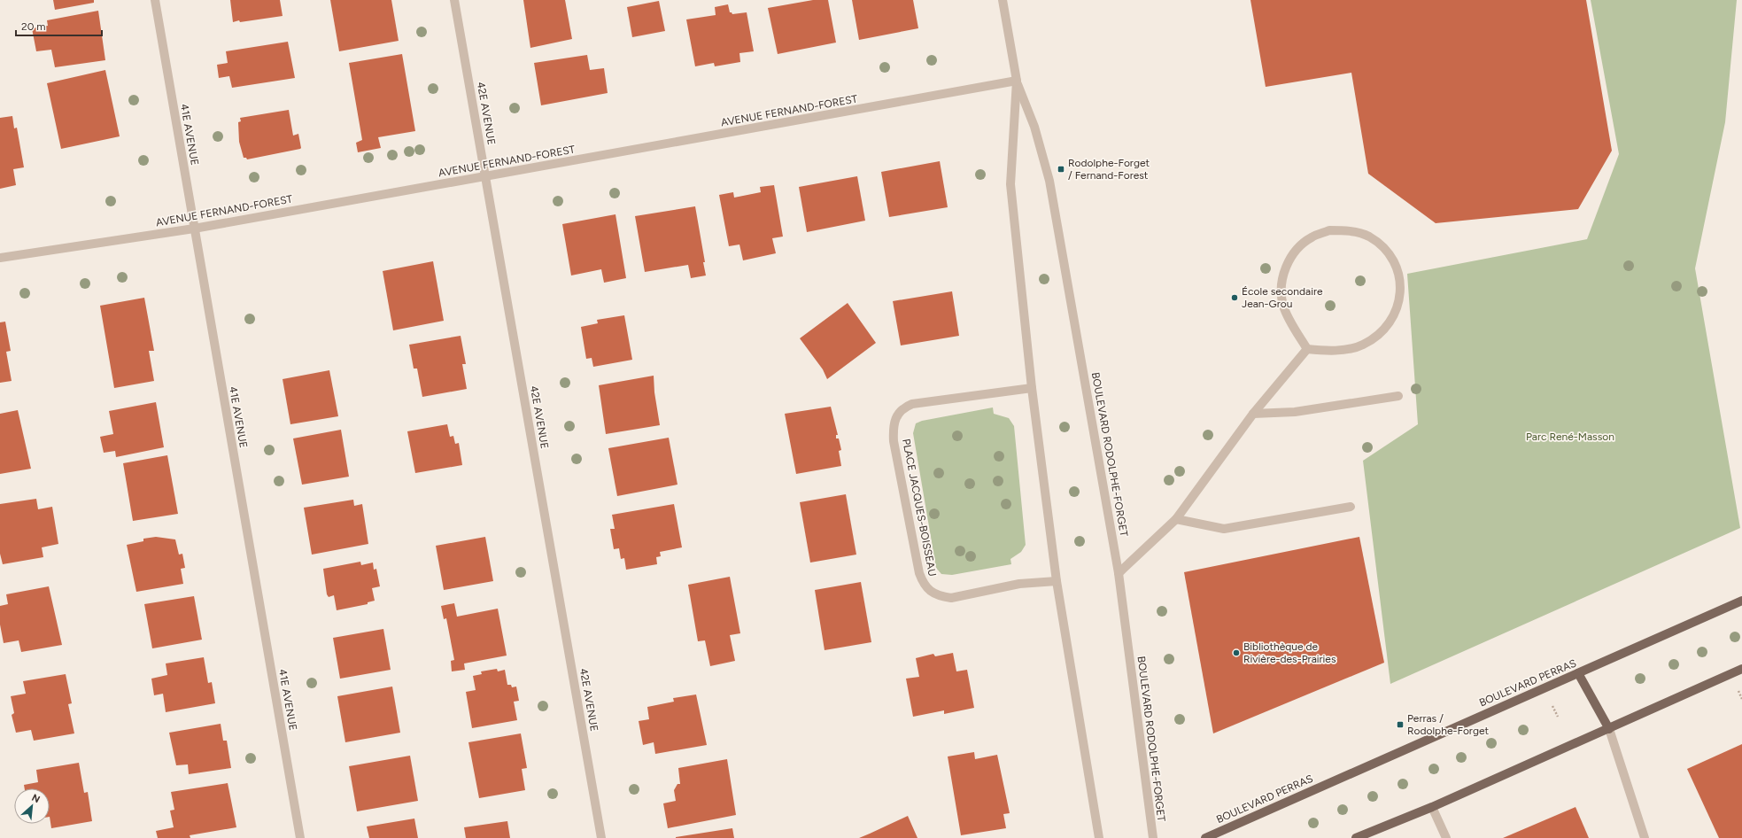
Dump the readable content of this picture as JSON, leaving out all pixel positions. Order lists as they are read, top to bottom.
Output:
{
  "streets": {
    "main road": ["BOULEVARD PERRAS"],
    "street": [
      "AVENUE FERNAND-FOREST",
      "42E AVENUE",
      "41E AVENUE",
      "BOULEVARD RODOLPHE-FORGET",
      "PLACE JACQUES-BOISSEAU"
    ]
  },
  "crossings": [
    ["AVENUE FERNAND-FOREST", "42E AVENUE"],
    ["AVENUE FERNAND-FOREST", "41E AVENUE"],
    ["AVENUE FERNAND-FOREST", "BOULEVARD RODOLPHE-FORGET"],
    ["BOULEVARD RODOLPHE-FORGET", "PLACE JACQUES-BOISSEAU"]
  ],
  "parks": ["Parc René-Masson"],
  "places": {
    "transit": ["Rodolphe-Forget / Fernand-Forest", "Perras / Rodolphe-Forget"],
    "other": ["École secondaire Jean-Grou", "Bibliothèque de Rivière-des-Prairies"]
  },
  "scale_bar": "20 m",
  "north": "top right"
}
